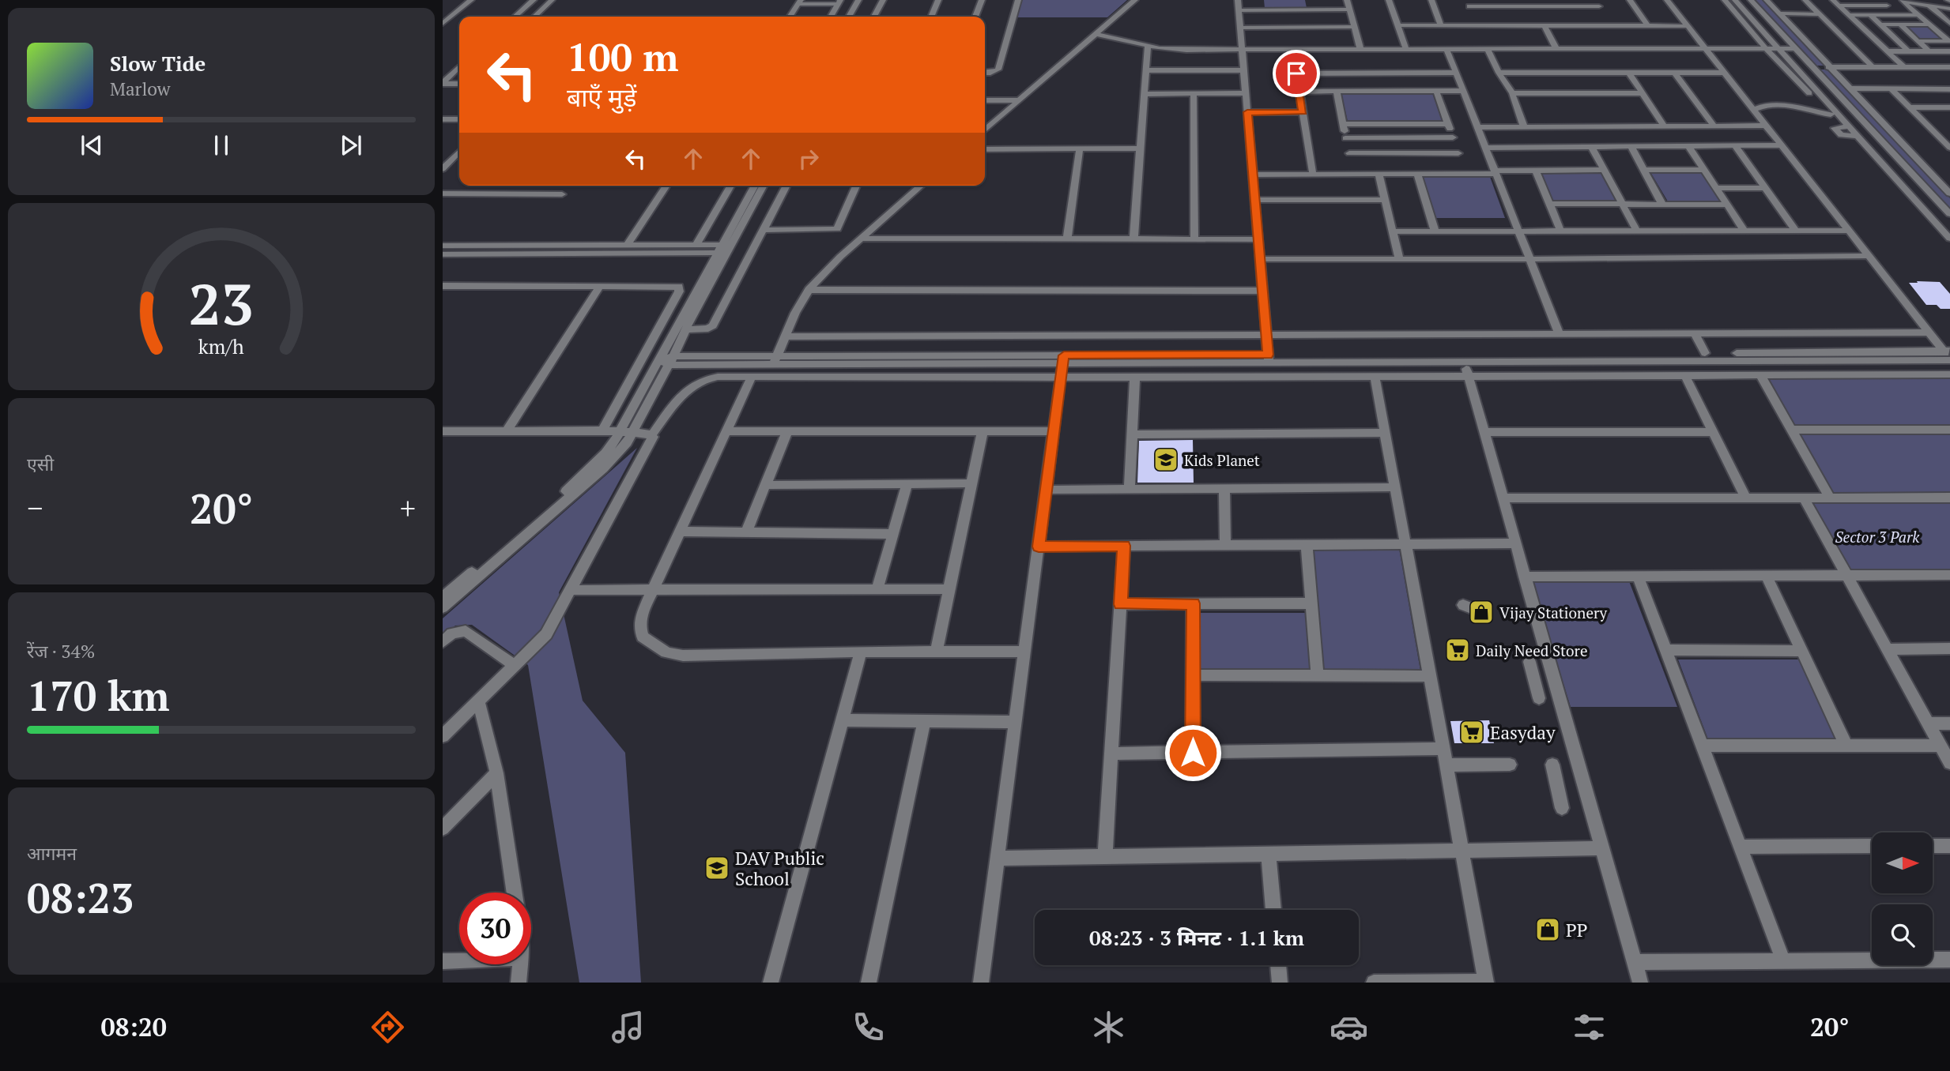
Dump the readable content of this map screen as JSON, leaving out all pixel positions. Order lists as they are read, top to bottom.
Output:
{
  "parks": ["Sector 3 Park"],
  "places": {
    "school or university": ["Kids Planet", "DAV Public School"],
    "shop": ["Vijay Stationery", "PP"],
    "supermarket": ["Daily Need Store", "Easyday"]
  },
  "north": "right",
  "page": {
    "turn": ["100 m", "बाएँ मुड़ें"],
    "song": ["Slow Tide", "Marlow"],
    "tile": [
      "एसी",
      ["रेंज · 34%", "170 km"],
      ["आगमन", "08:23"]
    ],
    "heat": ["−", "20°", "+"],
    "limit": "30",
    "trip": "08:23 · 3 मिनट · 1.1 km",
    "tabs": ["08:20", "20°"],
    "gauge": ["23", "km/h"]
  }
}
